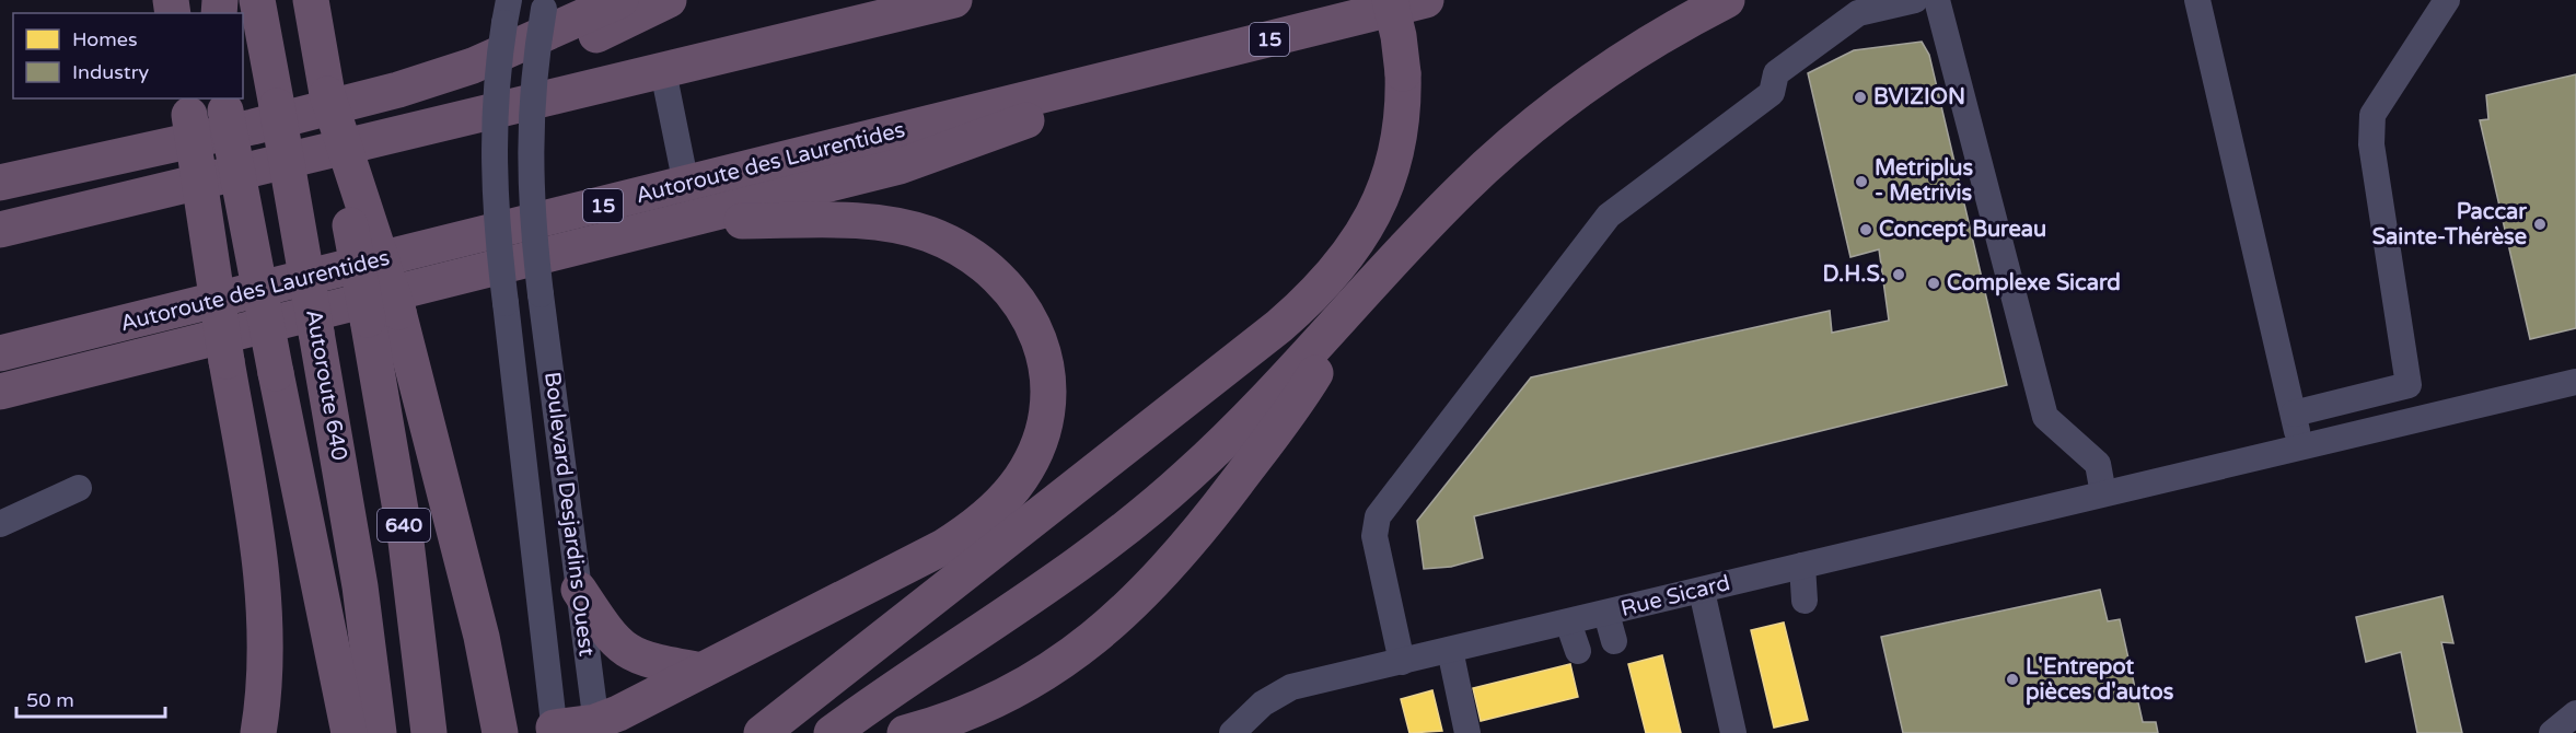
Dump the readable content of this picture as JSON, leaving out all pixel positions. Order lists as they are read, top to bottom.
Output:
{
  "streets": {
    "highway": [
      "15",
      "Autoroute des Laurentides",
      "Autoroute 640",
      "640"
    ],
    "street": ["Boulevard Desjardins Ouest", "Rue Sicard"]
  },
  "places": [
    "BVIZION",
    "Metriplus - Metrivis",
    "Paccar Sainte-Thérèse",
    "Concept Bureau",
    "D.H.S.",
    "Complexe Sicard",
    "L'Entrepot pièces d'autos"
  ],
  "legend": ["Homes", "Industry"],
  "scale_bar": "50 m"
}
